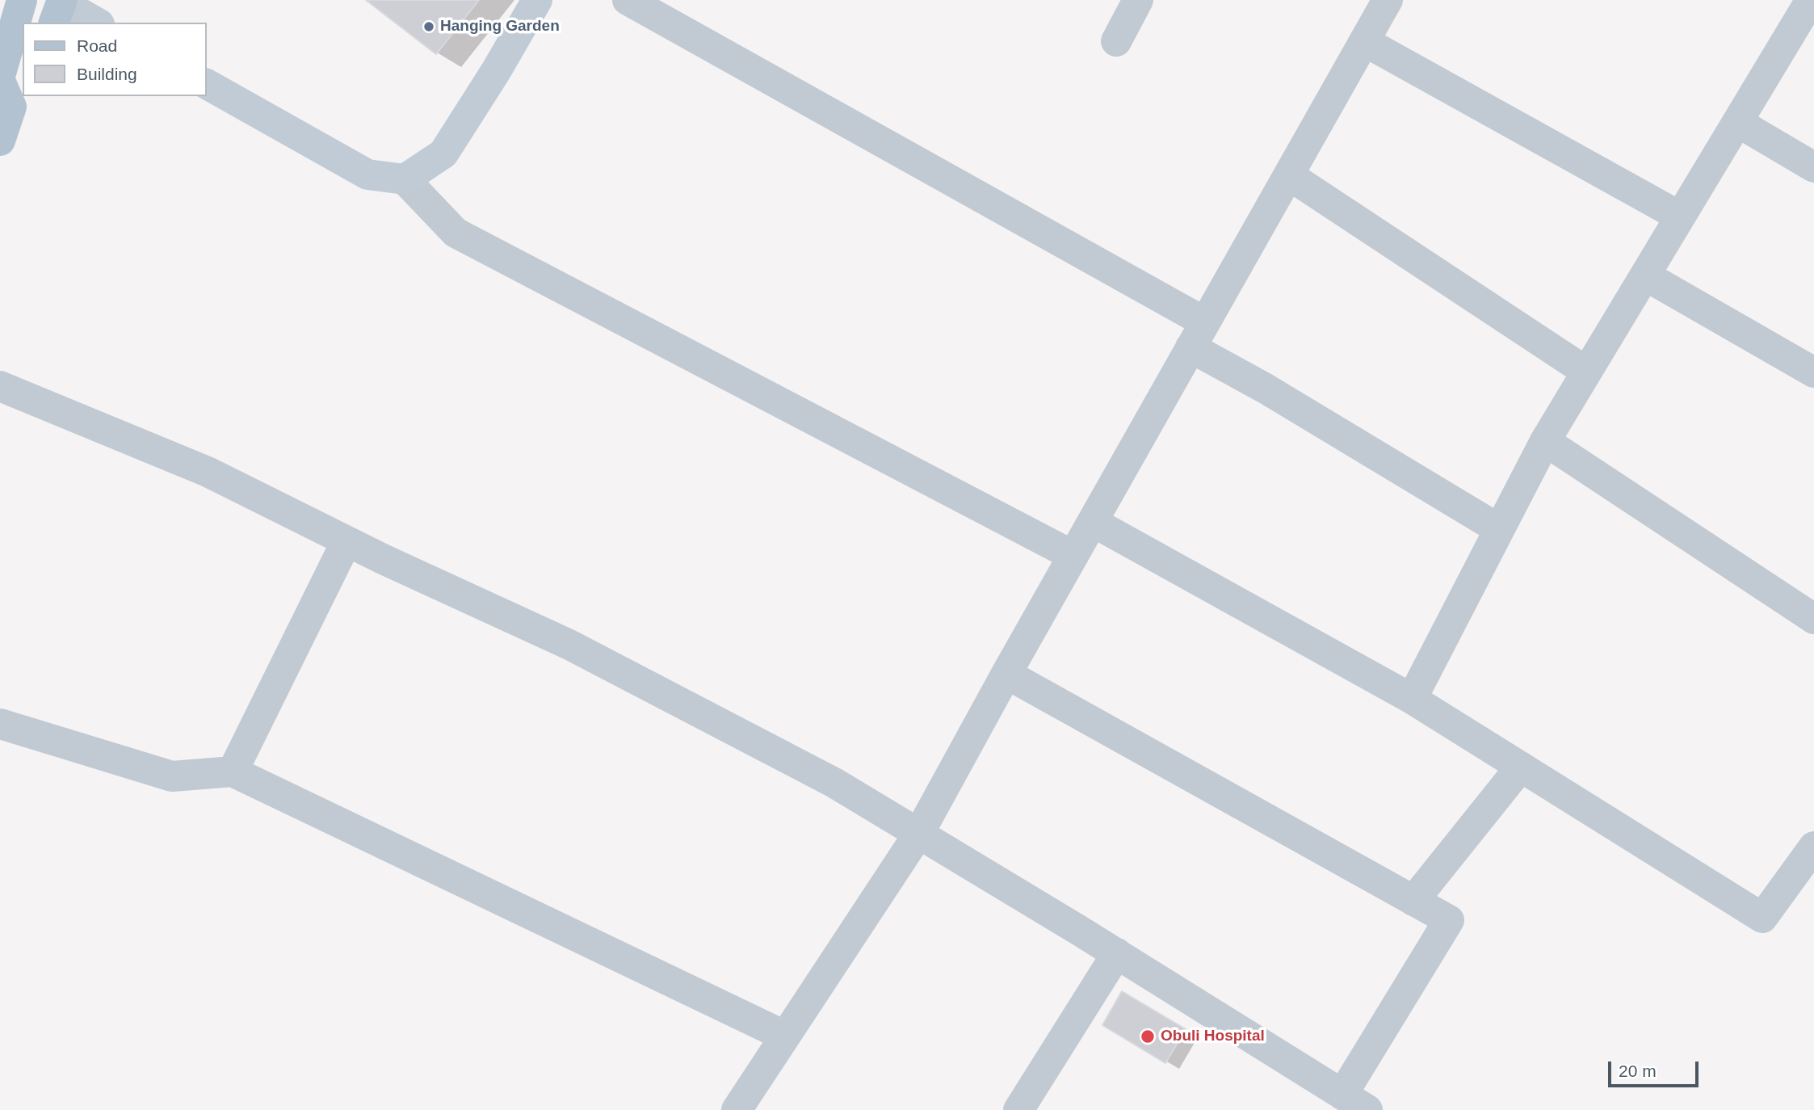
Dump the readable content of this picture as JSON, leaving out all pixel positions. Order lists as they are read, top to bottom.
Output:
{
  "places": ["Hanging Garden", "Obuli Hospital"],
  "legend": ["Road", "Building"],
  "scale_bar": "20 m"
}
